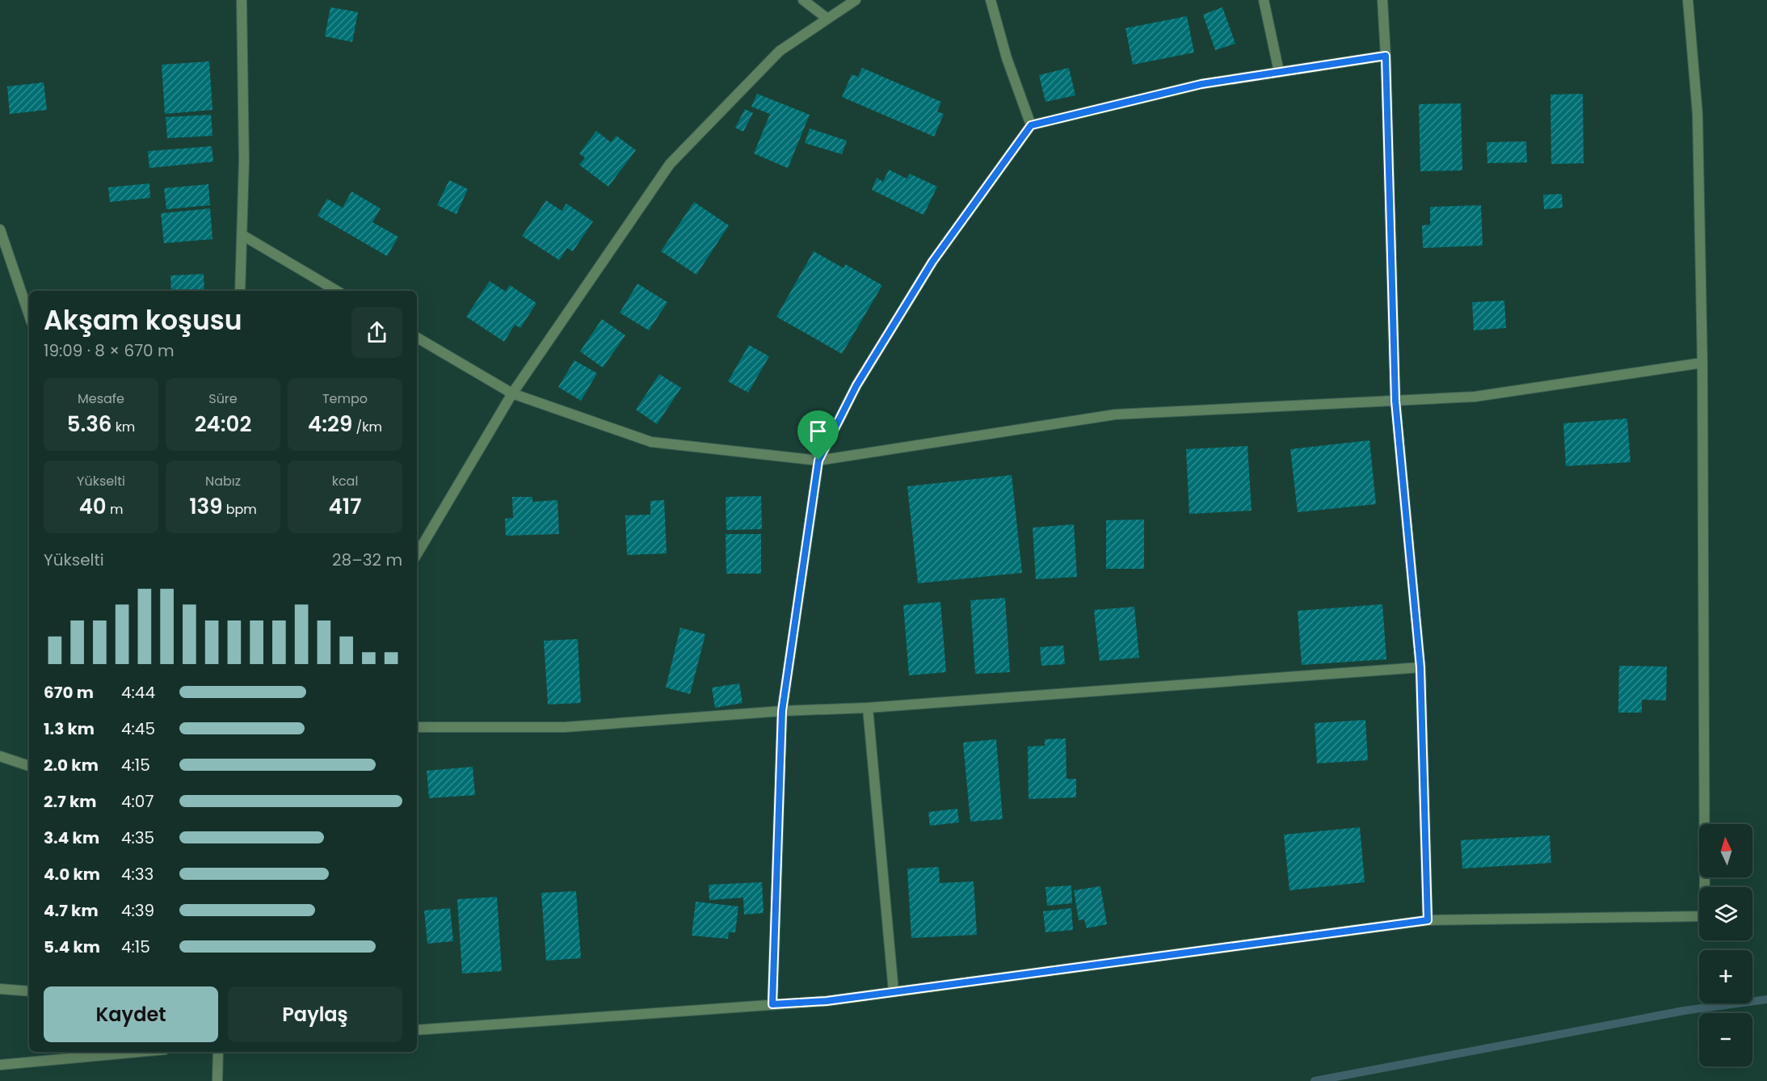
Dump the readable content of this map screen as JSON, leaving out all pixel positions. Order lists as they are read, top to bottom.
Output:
{
  "north": "top",
  "page": {
    "heading": ["Akşam koşusu", "19:09 · 8 × 670 m"],
    "stats": [
      ["Mesafe", "5.36 km"],
      ["Süre", "24:02"],
      ["Tempo", "4:29 /km"],
      ["Yükselti", "40 m"],
      ["Nabız", "139 bpm"],
      ["kcal", "417"]
    ],
    "chart": ["Yükselti", "28–32 m"],
    "list": [
      {
        "name": "670 m",
        "note": "4:44"
      },
      {
        "name": "1.3 km",
        "note": "4:45"
      },
      {
        "name": "2.0 km",
        "note": "4:15"
      },
      {
        "name": "2.7 km",
        "note": "4:07"
      },
      {
        "name": "3.4 km",
        "note": "4:35"
      },
      {
        "name": "4.0 km",
        "note": "4:33"
      },
      {
        "name": "4.7 km",
        "note": "4:39"
      },
      {
        "name": "5.4 km",
        "note": "4:15"
      }
    ],
    "map_buttons": ["+", "−"],
    "buttons": ["Kaydet", "Paylaş"]
  }
}
